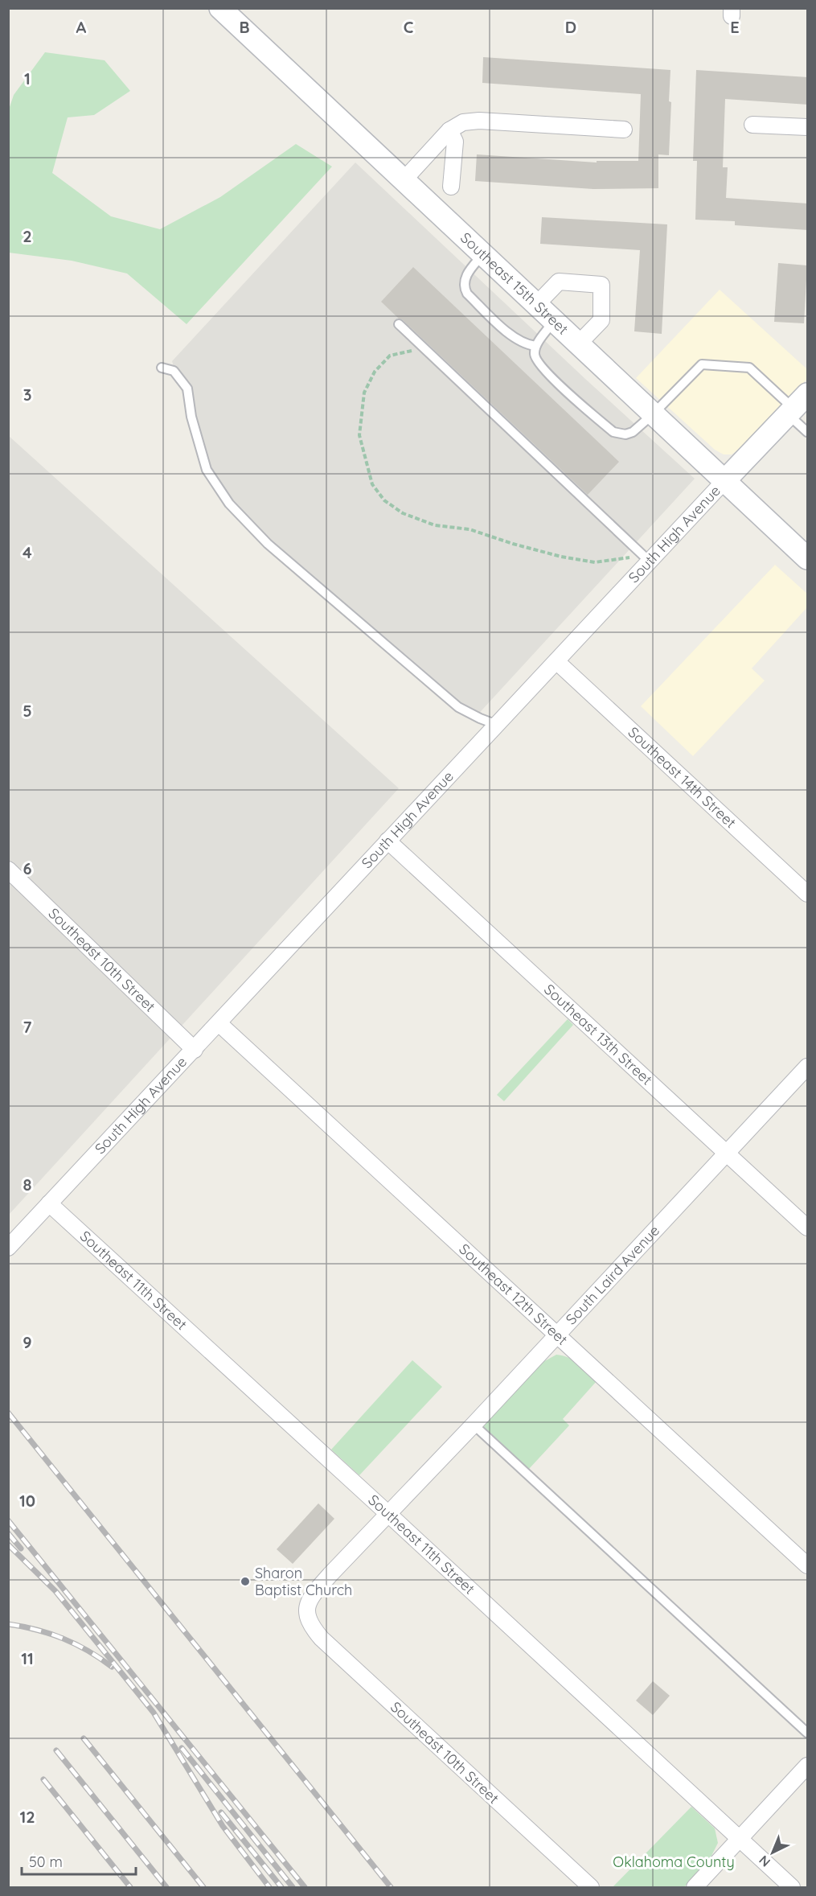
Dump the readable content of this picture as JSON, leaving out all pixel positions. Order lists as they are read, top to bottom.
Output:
{
  "streets": {
    "main road": ["Southeast 15th Street", "South High Avenue"],
    "street": [
      "Southeast 14th Street",
      "Southeast 10th Street",
      "Southeast 13th Street",
      "South Laird Avenue",
      "Southeast 11th Street",
      "Southeast 12th Street"
    ]
  },
  "crossings": [
    ["Southeast 15th Street", "South High Avenue"],
    ["South High Avenue", "Southeast 14th Street"],
    ["South High Avenue", "Southeast 10th Street"],
    ["South High Avenue", "Southeast 13th Street"],
    ["South High Avenue", "Southeast 11th Street"],
    ["South High Avenue", "Southeast 12th Street"],
    ["Southeast 10th Street", "South Laird Avenue"],
    ["Southeast 13th Street", "South Laird Avenue"],
    ["South Laird Avenue", "Southeast 11th Street"],
    ["South Laird Avenue", "Southeast 12th Street"]
  ],
  "parks": ["Oklahoma County"],
  "places": ["Sharon Baptist Church"],
  "scale_bar": "50 m",
  "north": "bottom left",
  "grid": {
    "columns": [
      "A",
      "B",
      "C",
      "D",
      "E"
    ],
    "rows": [
      "1",
      "2",
      "3",
      "4",
      "5",
      "6",
      "7",
      "8",
      "9",
      "10",
      "11",
      "12"
    ]
  }
}
